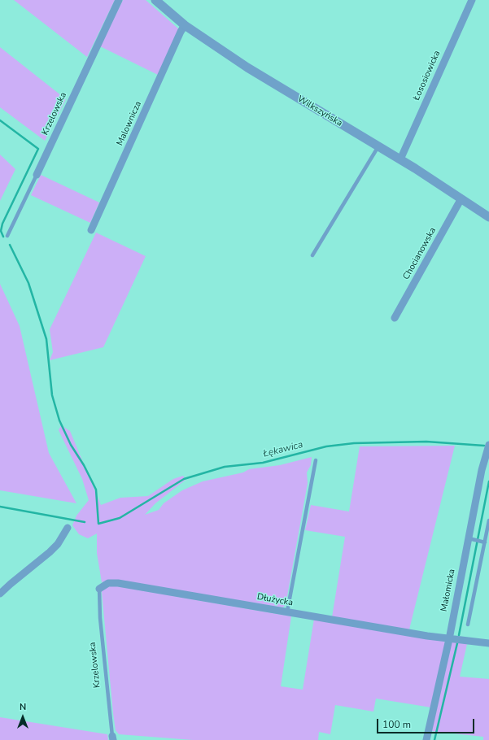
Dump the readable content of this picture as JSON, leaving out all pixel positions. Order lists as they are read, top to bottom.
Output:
{
  "streets": {
    "street": [
      "Łososiowicka",
      "Wilkszyńska",
      "Krzelowska",
      "Malownicza",
      "Chocianowska",
      "Małomicka",
      "Dłużycka"
    ]
  },
  "crossings": [
    ["Łososiowicka", "Wilkszyńska"],
    ["Wilkszyńska", "Malownicza"],
    ["Wilkszyńska", "Chocianowska"],
    ["Krzelowska", "Dłużycka"],
    ["Małomicka", "Dłużycka"]
  ],
  "water": ["Łękawica"],
  "scale_bar": "100 m",
  "north": "top"
}
